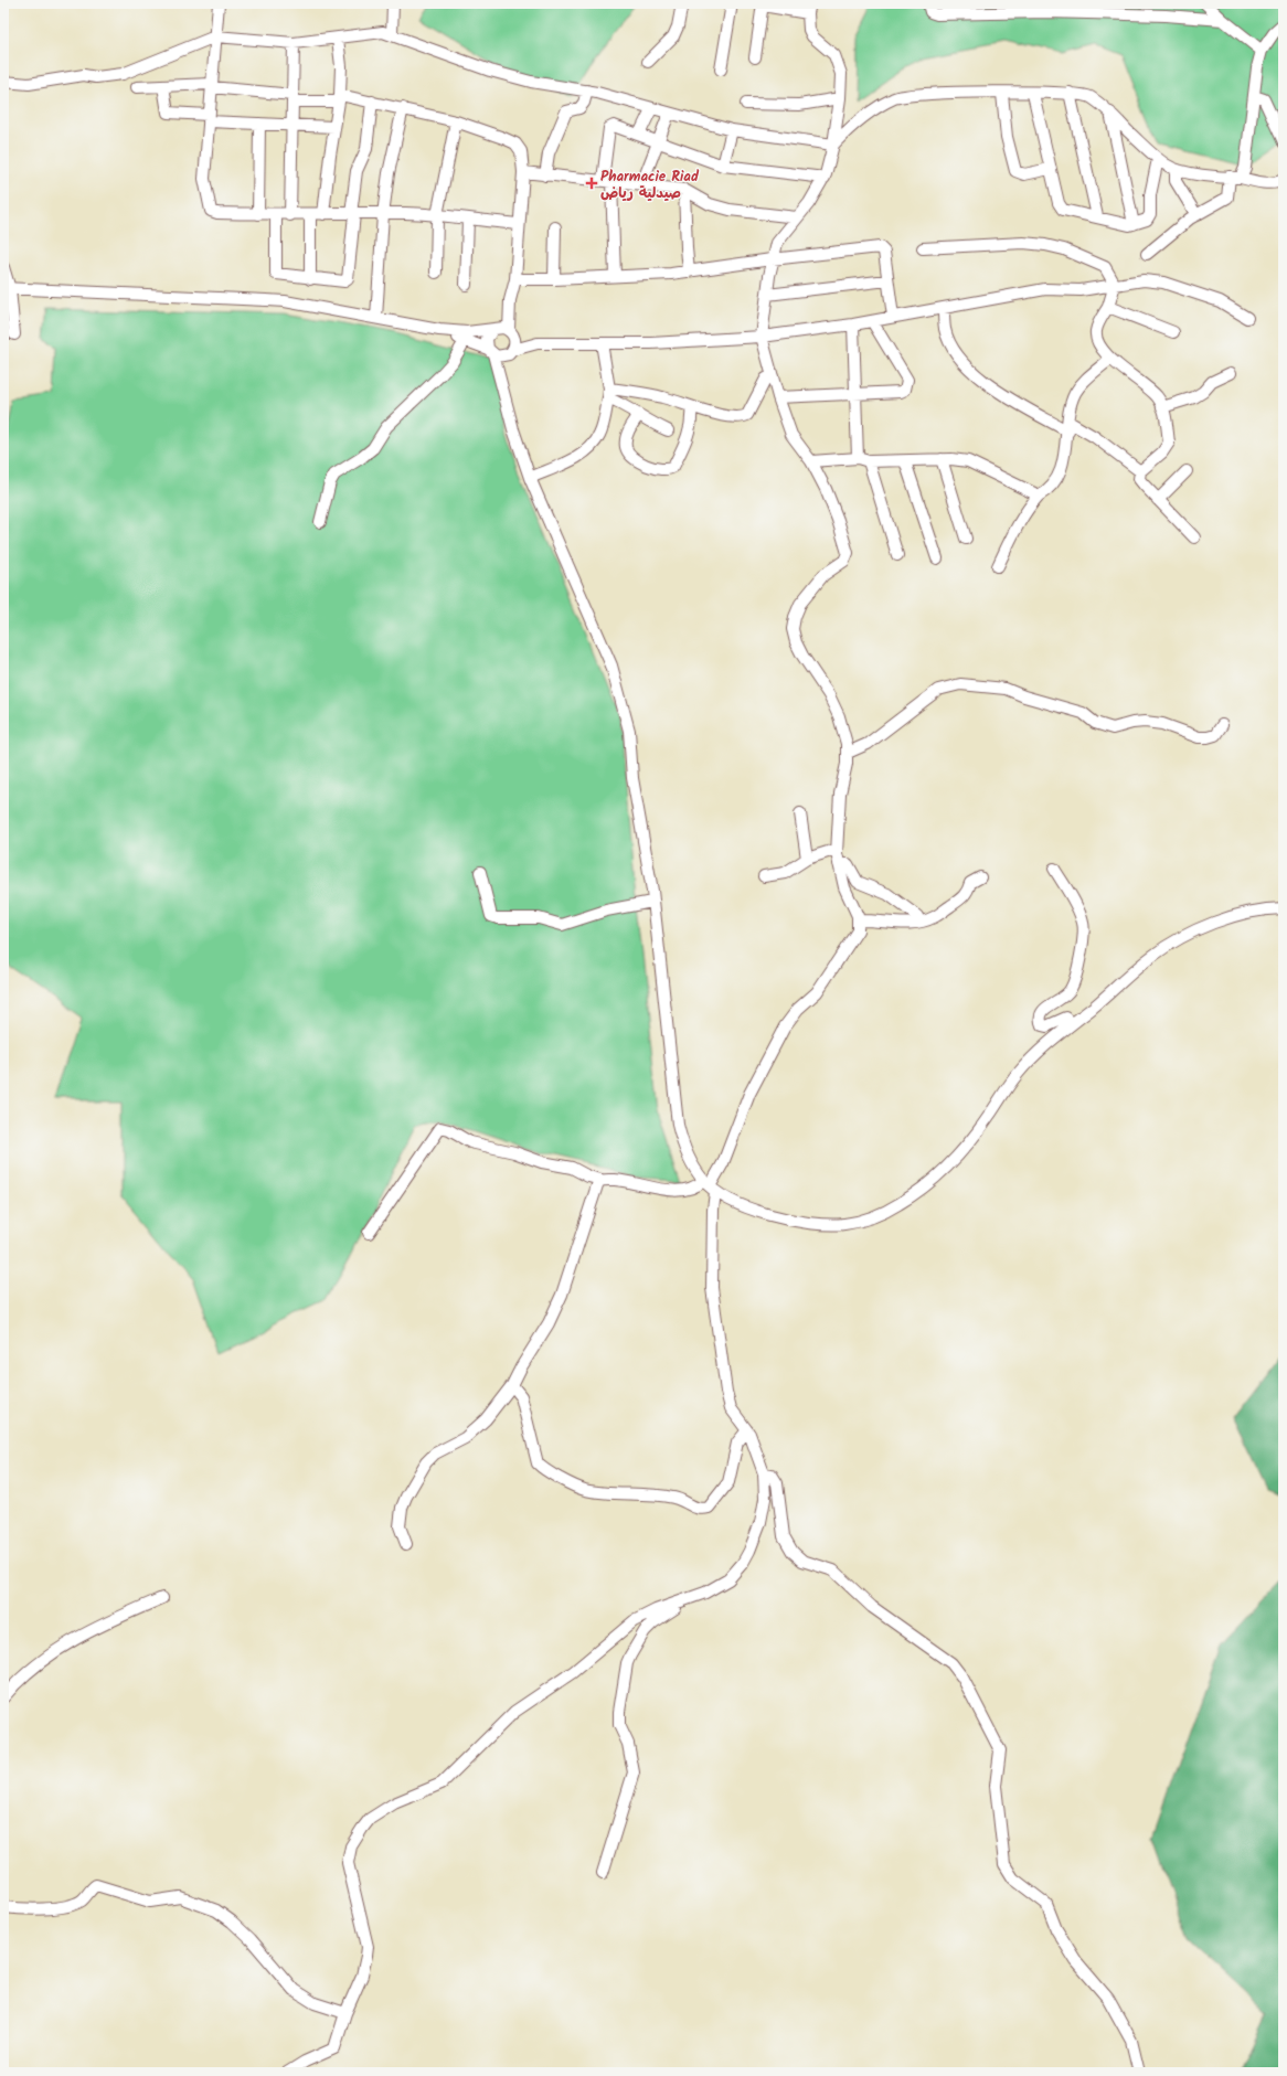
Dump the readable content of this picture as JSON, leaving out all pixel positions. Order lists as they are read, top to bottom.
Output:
{
  "places": {
    "health": ["Pharmacie Riad صيدلية رياض"]
  }
}
